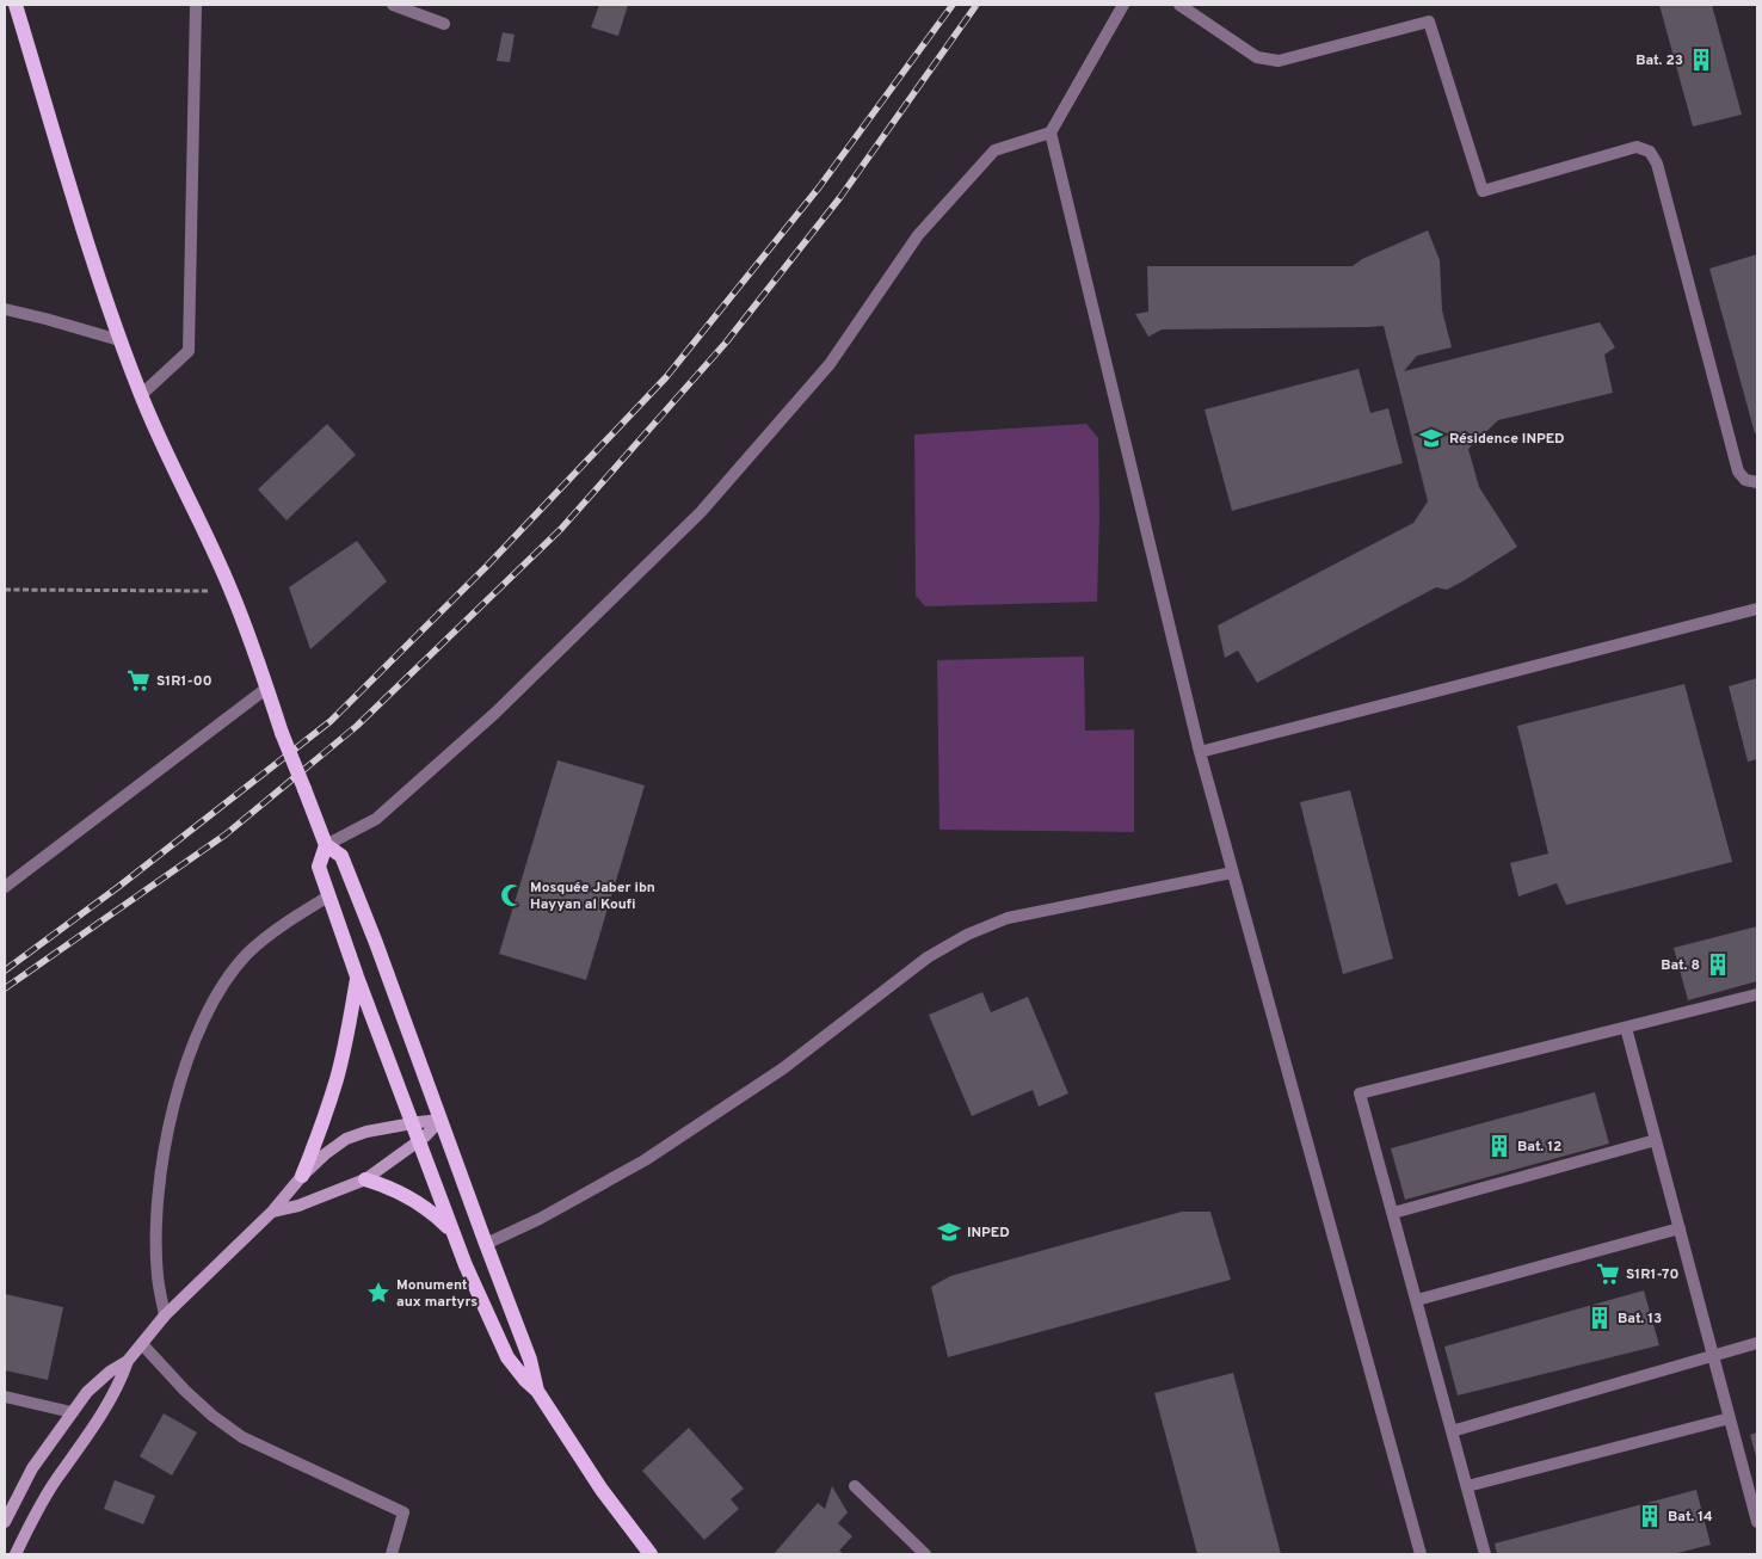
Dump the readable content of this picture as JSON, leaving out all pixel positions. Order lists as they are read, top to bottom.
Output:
{
  "places": {
    "building": [
      "Bat. 23",
      "Bat. 8",
      "Bat. 12",
      "Bat. 13",
      "Bat. 14"
    ],
    "school or university": ["Résidence INPED", "INPED"],
    "supermarket": ["S1R1-00", "S1R1-70"],
    "mosque": ["Mosquée Jaber ibn Hayyan al Koufi"],
    "place": ["Monument aux martyrs"]
  }
}
